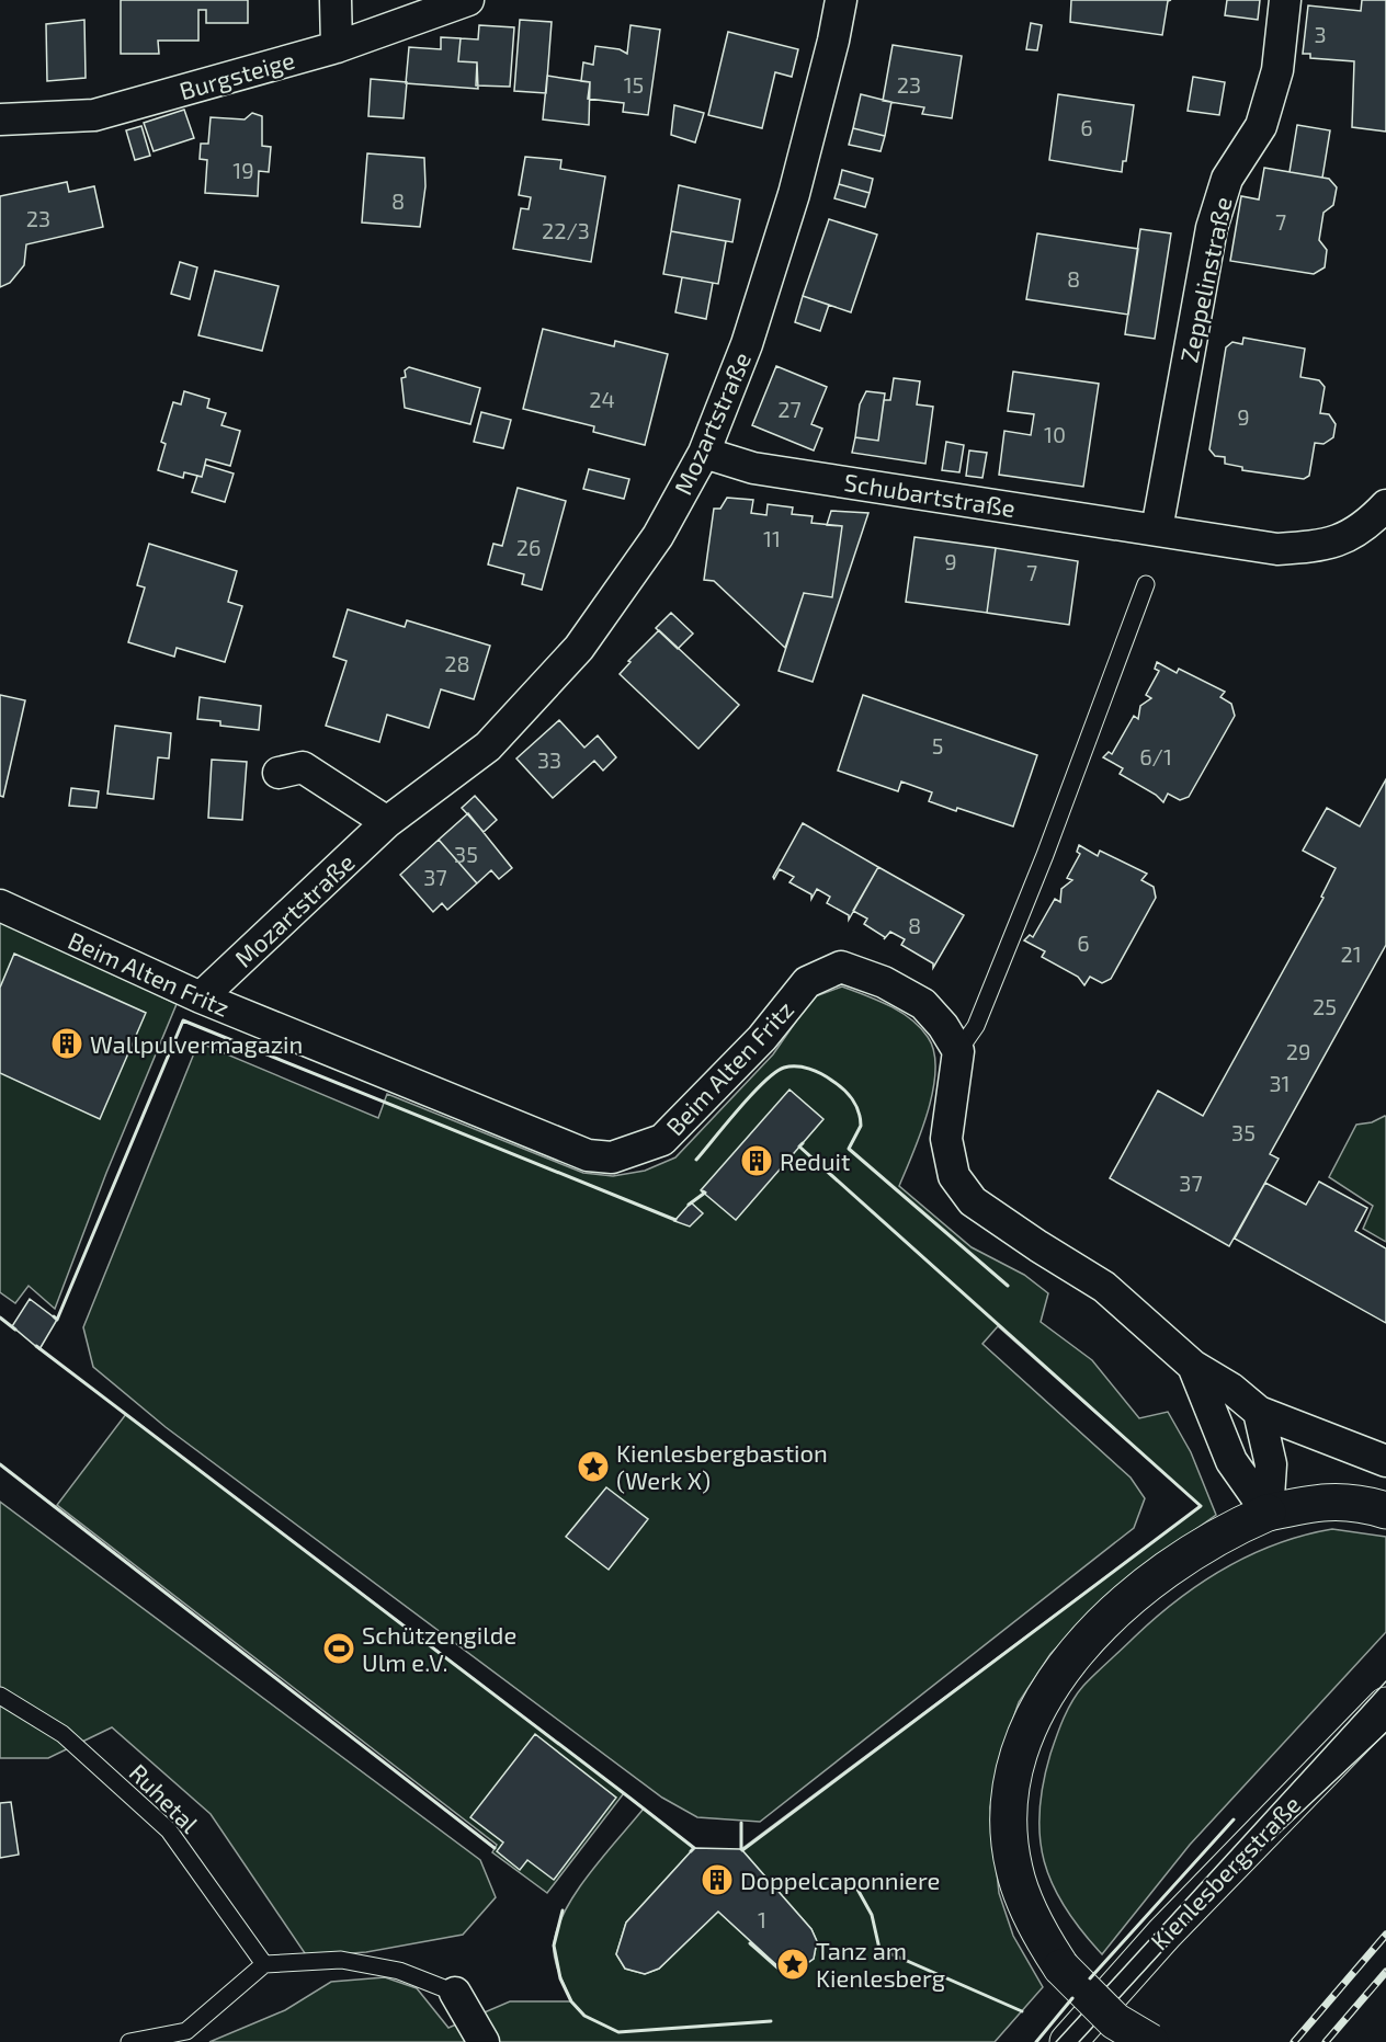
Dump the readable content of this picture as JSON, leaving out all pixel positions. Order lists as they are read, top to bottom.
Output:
{
  "streets": {
    "main road": ["Kienlesbergstraße"],
    "street": [
      "Burgsteige",
      "Zeppelinstraße",
      "Mozartstraße",
      "Schubartstraße",
      "Beim Alten Fritz"
    ],
    "lane": ["Ruhetal"]
  },
  "crossings": [
    ["Zeppelinstraße", "Schubartstraße"],
    ["Mozartstraße", "Schubartstraße"],
    ["Mozartstraße", "Beim Alten Fritz"]
  ],
  "places": {
    "building": ["Wallpulvermagazin", "Reduit", "Doppelcaponniere"],
    "place": ["Kienlesbergbastion (Werk X)", "Tanz am Kienlesberg"],
    "sports": ["Schützengilde Ulm e.V."]
  },
  "house_numbers": [
    "3",
    "15",
    "23",
    "6",
    "19",
    "8",
    "23",
    "7",
    "22/3",
    "8",
    "24",
    "27",
    "9",
    "10",
    "11",
    "26",
    "9",
    "7",
    "28",
    "5",
    "6/1",
    "33",
    "35",
    "37",
    "8",
    "6",
    "21",
    "25",
    "29",
    "31",
    "35",
    "37",
    "1"
  ]
}
